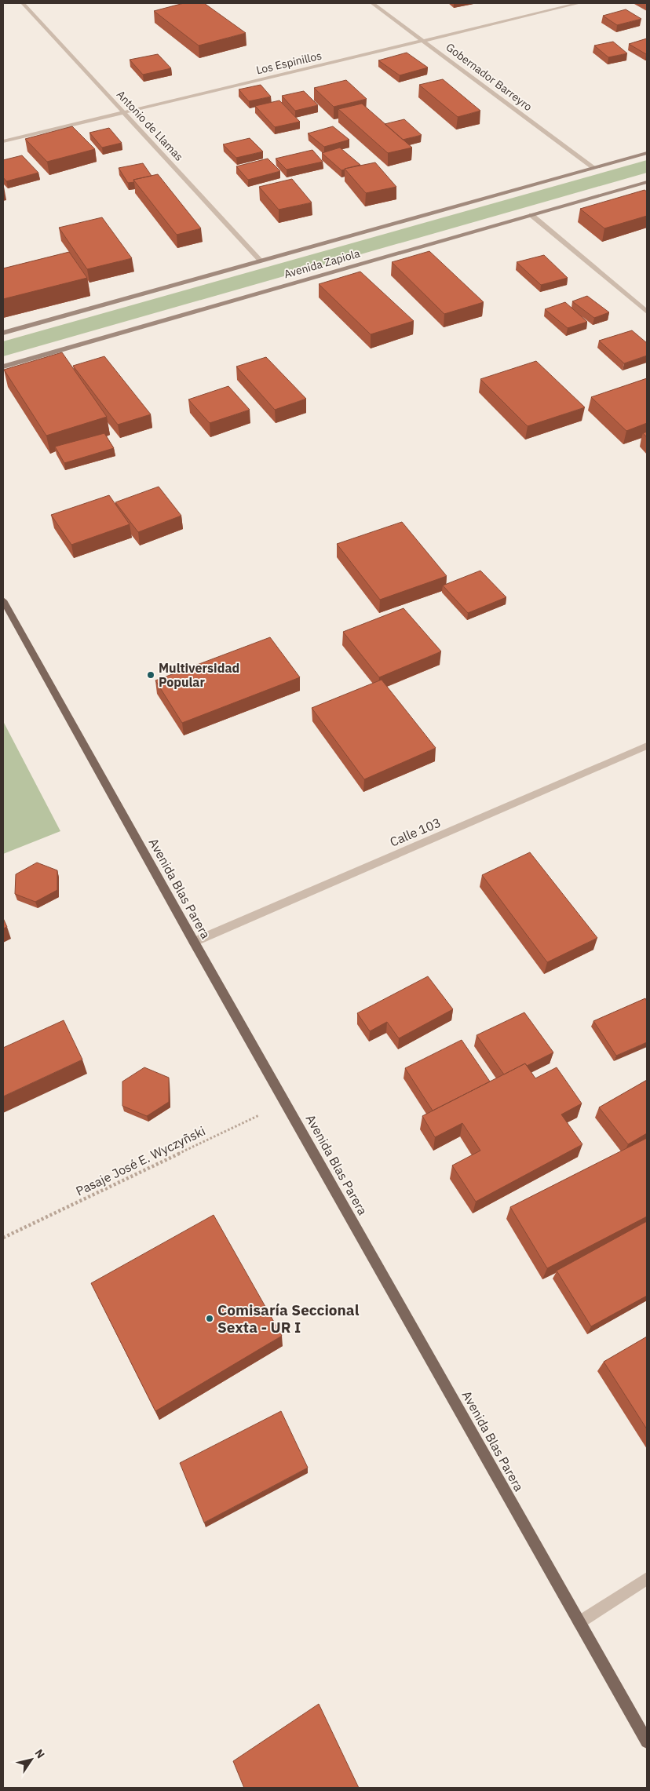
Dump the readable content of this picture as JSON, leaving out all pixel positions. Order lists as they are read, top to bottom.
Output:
{
  "streets": {
    "main road": ["Avenida Zapiola", "Avenida Blas Parera"],
    "street": [
      "Los Espinillos",
      "Gobernador Barreyro",
      "Antonio de Llamas",
      "Calle 103"
    ],
    "path": ["Pasaje José E. Wyczyñski"]
  },
  "crossings": [
    ["Los Espinillos", "Gobernador Barreyro"],
    ["Los Espinillos", "Antonio de Llamas"],
    ["Gobernador Barreyro", "Avenida Zapiola"],
    ["Antonio de Llamas", "Avenida Zapiola"],
    ["Calle 103", "Avenida Blas Parera"],
    ["Avenida Blas Parera", "Pasaje José E. Wyczyñski"]
  ],
  "places": ["Multiversidad Popular", "Comisaría Seccional Sexta - UR I"],
  "north": "top right"
}
